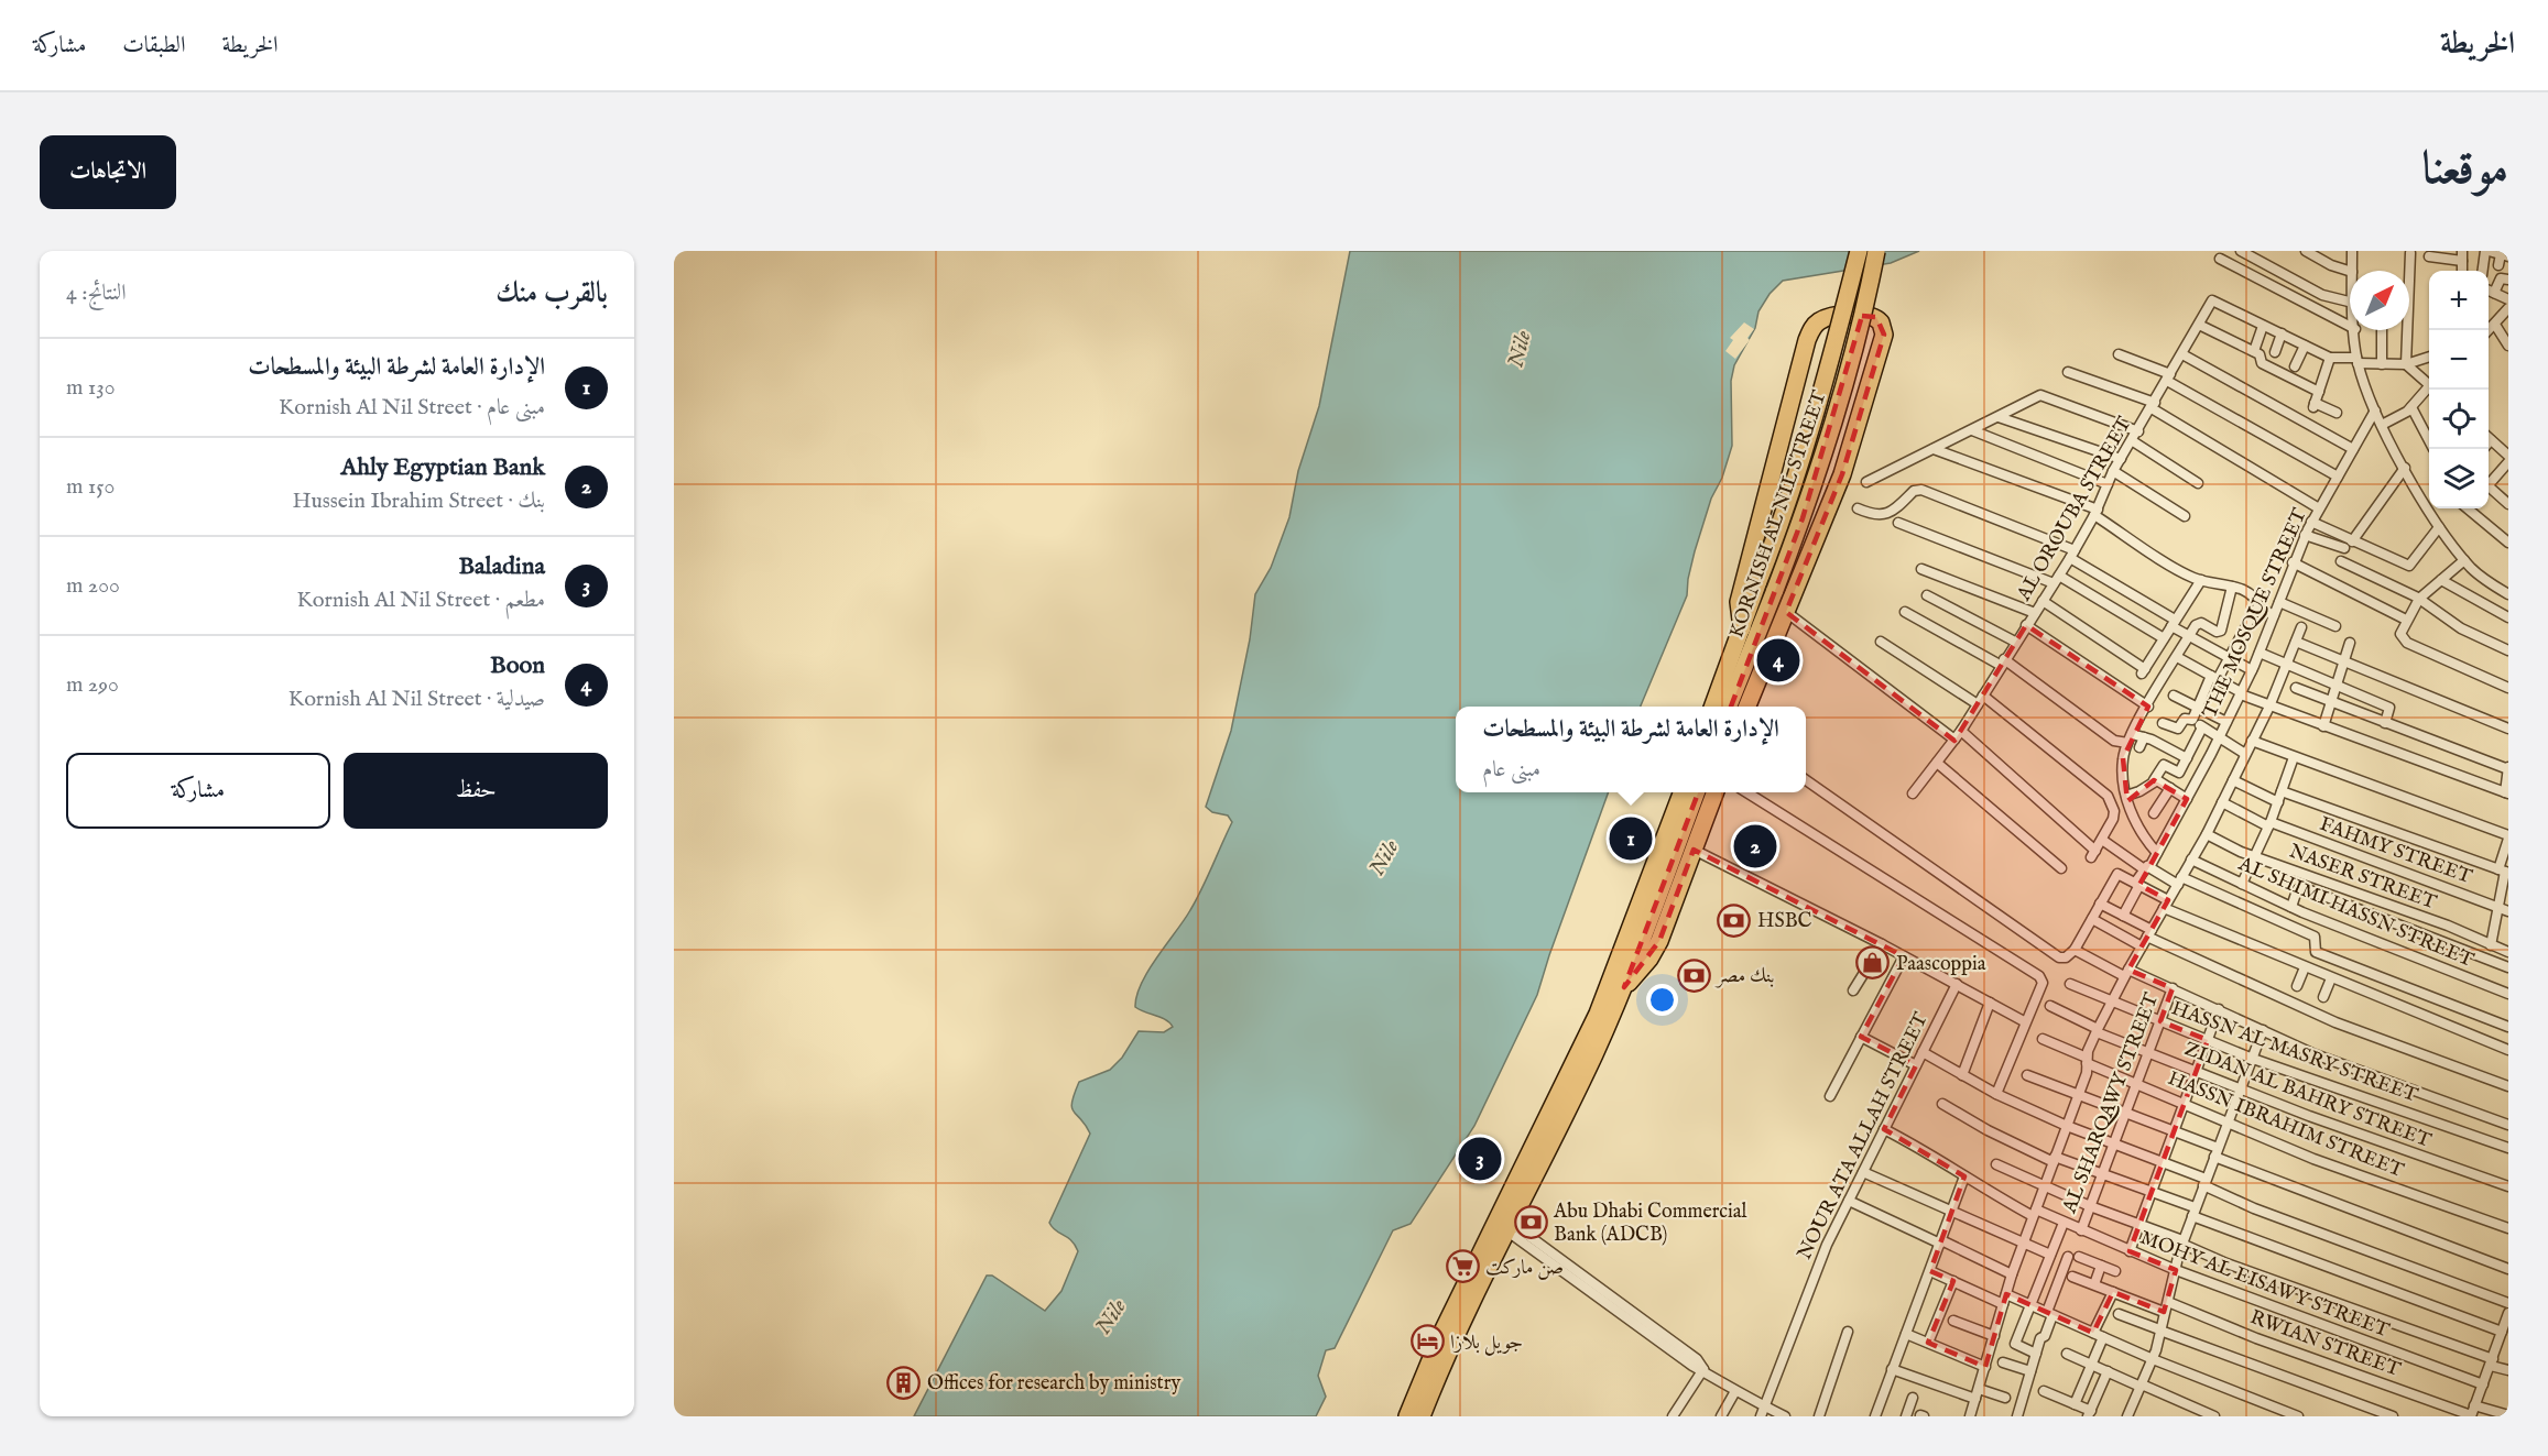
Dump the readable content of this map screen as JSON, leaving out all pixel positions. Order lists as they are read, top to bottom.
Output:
{
  "streets": {
    "highway": ["KORNISH AL NIL STREET"],
    "street": [
      "AL OROUBA STREET",
      "THE MOSQUE STREET",
      "FAHMY STREET",
      "NASER STREET",
      "AL SHIMI HASSN STREET",
      "HASSN AL MASRY STREET",
      "ZIDAN AL BAHRY STREET",
      "AL SHARQAWY STREET",
      "HASSN IBRAHIM STREET",
      "NOUR ATA ALLAH STREET",
      "MOHY AL EISAWY STREET",
      "RWIAN STREET"
    ]
  },
  "crossings": [
    ["HASSN AL MASRY STREET", "AL SHARQAWY STREET"],
    ["ZIDAN AL BAHRY STREET", "AL SHARQAWY STREET"],
    ["AL SHARQAWY STREET", "HASSN IBRAHIM STREET"],
    ["AL SHARQAWY STREET", "MOHY AL EISAWY STREET"],
    ["NOUR ATA ALLAH STREET", "MOHY AL EISAWY STREET"]
  ],
  "water": ["Nile"],
  "places": {
    "bank": ["HSBC", "بنك مصر", "Abu Dhabi Commercial Bank (ADCB)"],
    "shop": ["Paascoppia"],
    "supermarket": ["صن ماركت"],
    "hotel": ["جويل بلازا"],
    "building": ["Offices for research by ministry"]
  },
  "north": "top right",
  "page": {
    "header": "الخريطة",
    "nav": ["الخريطة", "الطبقات", "مشاركة"],
    "title": "موقعنا",
    "buttons": [
      "الاتجاهات",
      ["حفظ", "مشاركة"]
    ],
    "heading": ["بالقرب منك", "النتائج: 4"],
    "map_buttons": ["+", "−"],
    "list": [
      {
        "mark": "1",
        "name": "الإدارة العامة لشرطة البيئة والمسطحات",
        "note": "مبنى عام · Kornish Al Nil Street",
        "value": "130 m"
      },
      {
        "mark": "2",
        "name": "Ahly Egyptian Bank",
        "note": "بنك · Hussein Ibrahim Street",
        "value": "150 m"
      },
      {
        "mark": "3",
        "name": "Baladina",
        "note": "مطعم · Kornish Al Nil Street",
        "value": "200 m"
      },
      {
        "mark": "4",
        "name": "Boon",
        "note": "صيدلية · Kornish Al Nil Street",
        "value": "290 m"
      }
    ],
    "pins": [
      "4",
      "1",
      "2",
      "3"
    ],
    "popup": ["الإدارة العامة لشرطة البيئة والمسطحات", "مبنى عام"]
  }
}
